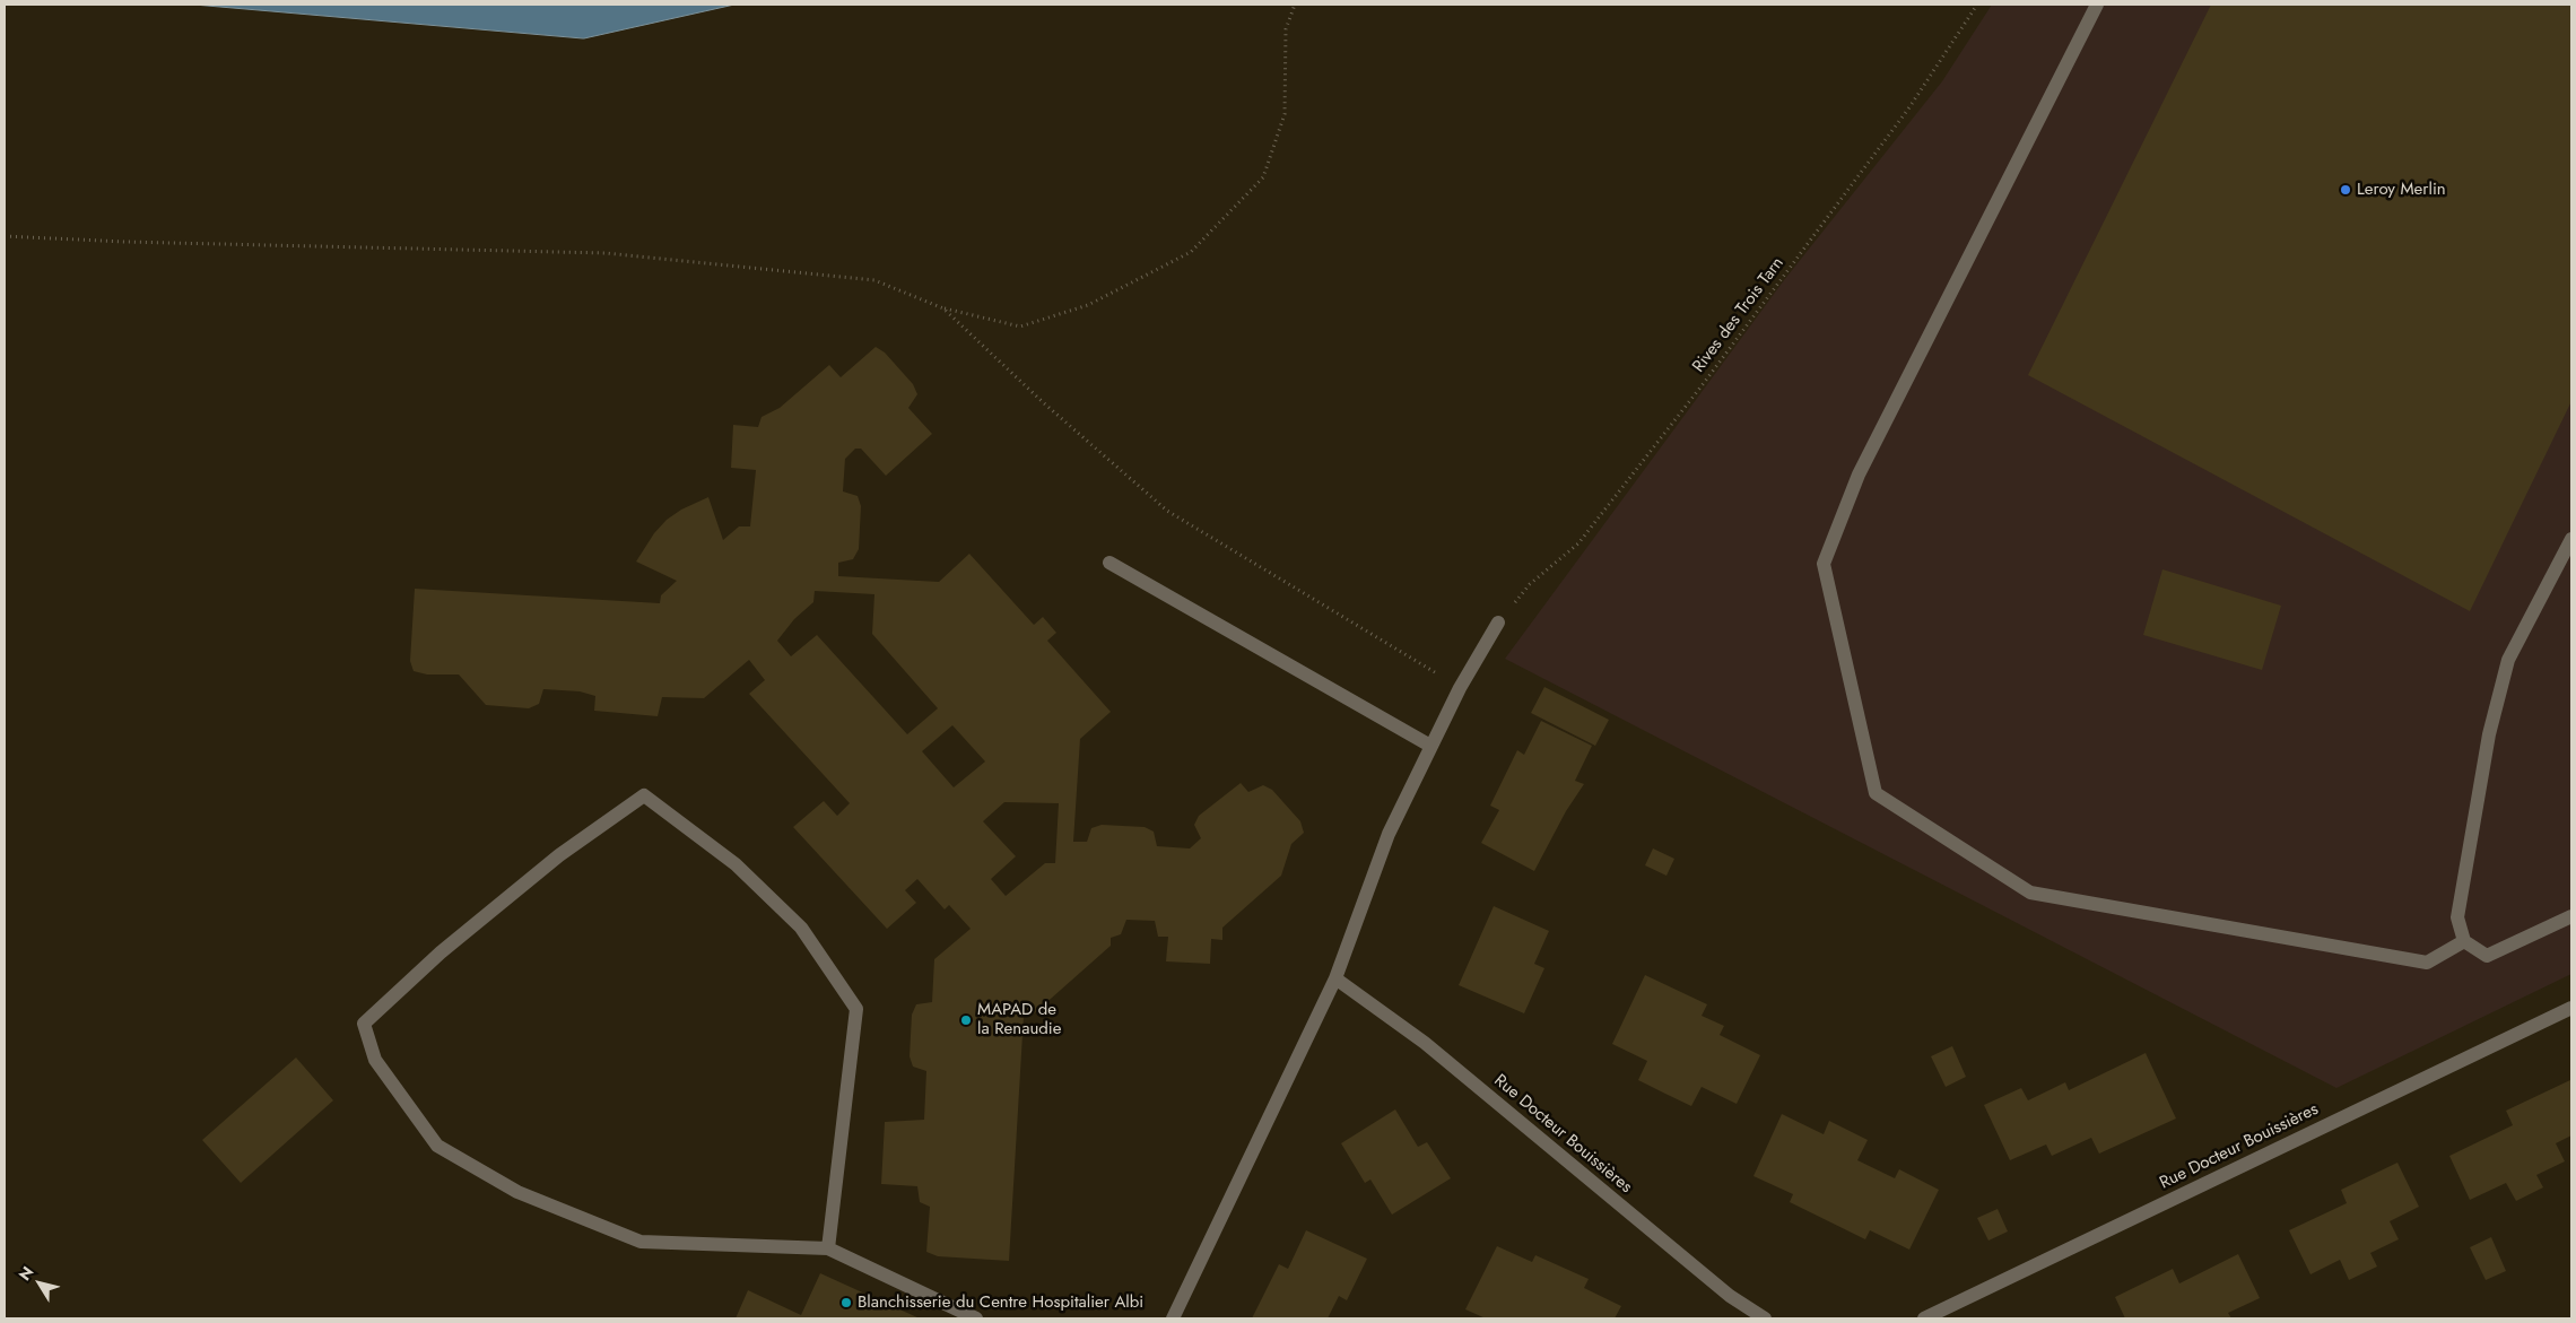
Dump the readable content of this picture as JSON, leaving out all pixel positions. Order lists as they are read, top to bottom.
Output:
{
  "streets": {
    "street": ["Rue Docteur Bouissières"],
    "path": ["Rives des Trois Tarn"]
  },
  "places": ["Leroy Merlin", "MAPAD de la Renaudie", "Blanchisserie du Centre Hospitalier Albi"],
  "north": "top left"
}
